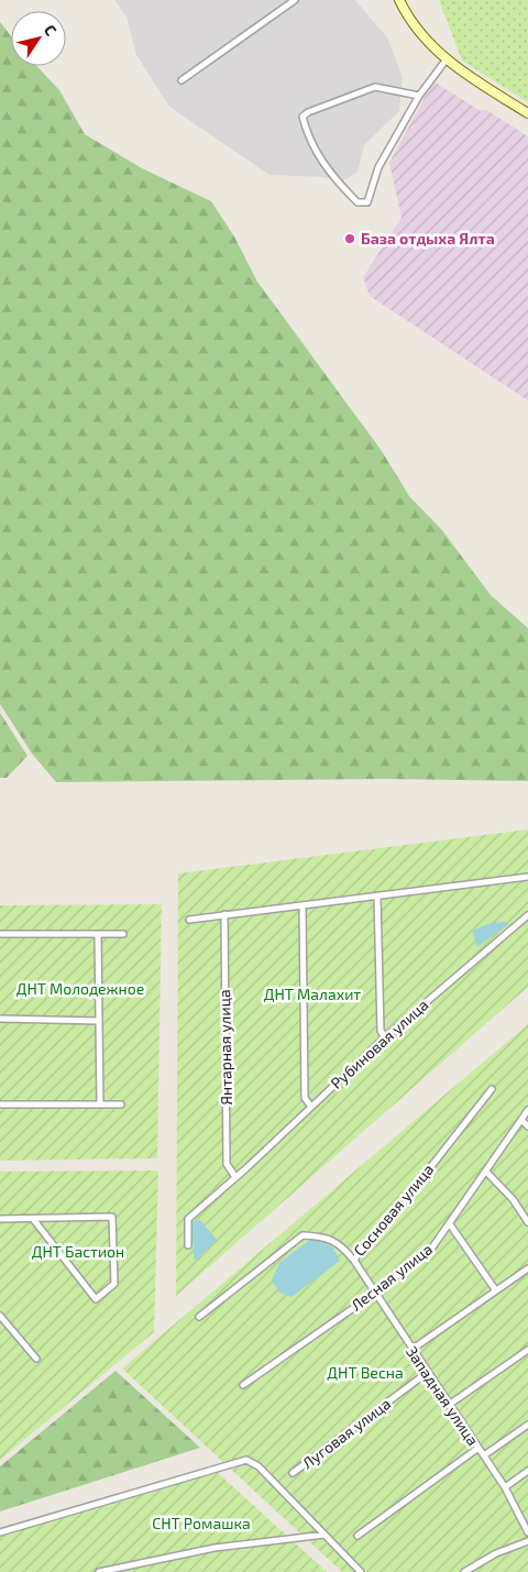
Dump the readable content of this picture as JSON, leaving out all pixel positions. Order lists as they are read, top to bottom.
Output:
{
  "streets": {
    "street": [
      "Рубиновая улица",
      "Янтарная улица",
      "Сосновая улица",
      "Лесная улица",
      "Западная улица",
      "Луговая улица"
    ]
  },
  "crossings": [
    ["Рубиновая улица", "Янтарная улица"],
    ["Сосновая улица", "Западная улица"],
    ["Лесная улица", "Западная улица"],
    ["Западная улица", "Луговая улица"]
  ],
  "parks": [
    "ДНТ Молодежное",
    "ДНТ Малахит",
    "ДНТ Бастион",
    "ДНТ Весна",
    "СНТ Ромашка"
  ],
  "places": ["База отдыха Ялта"],
  "north": "top right"
}
